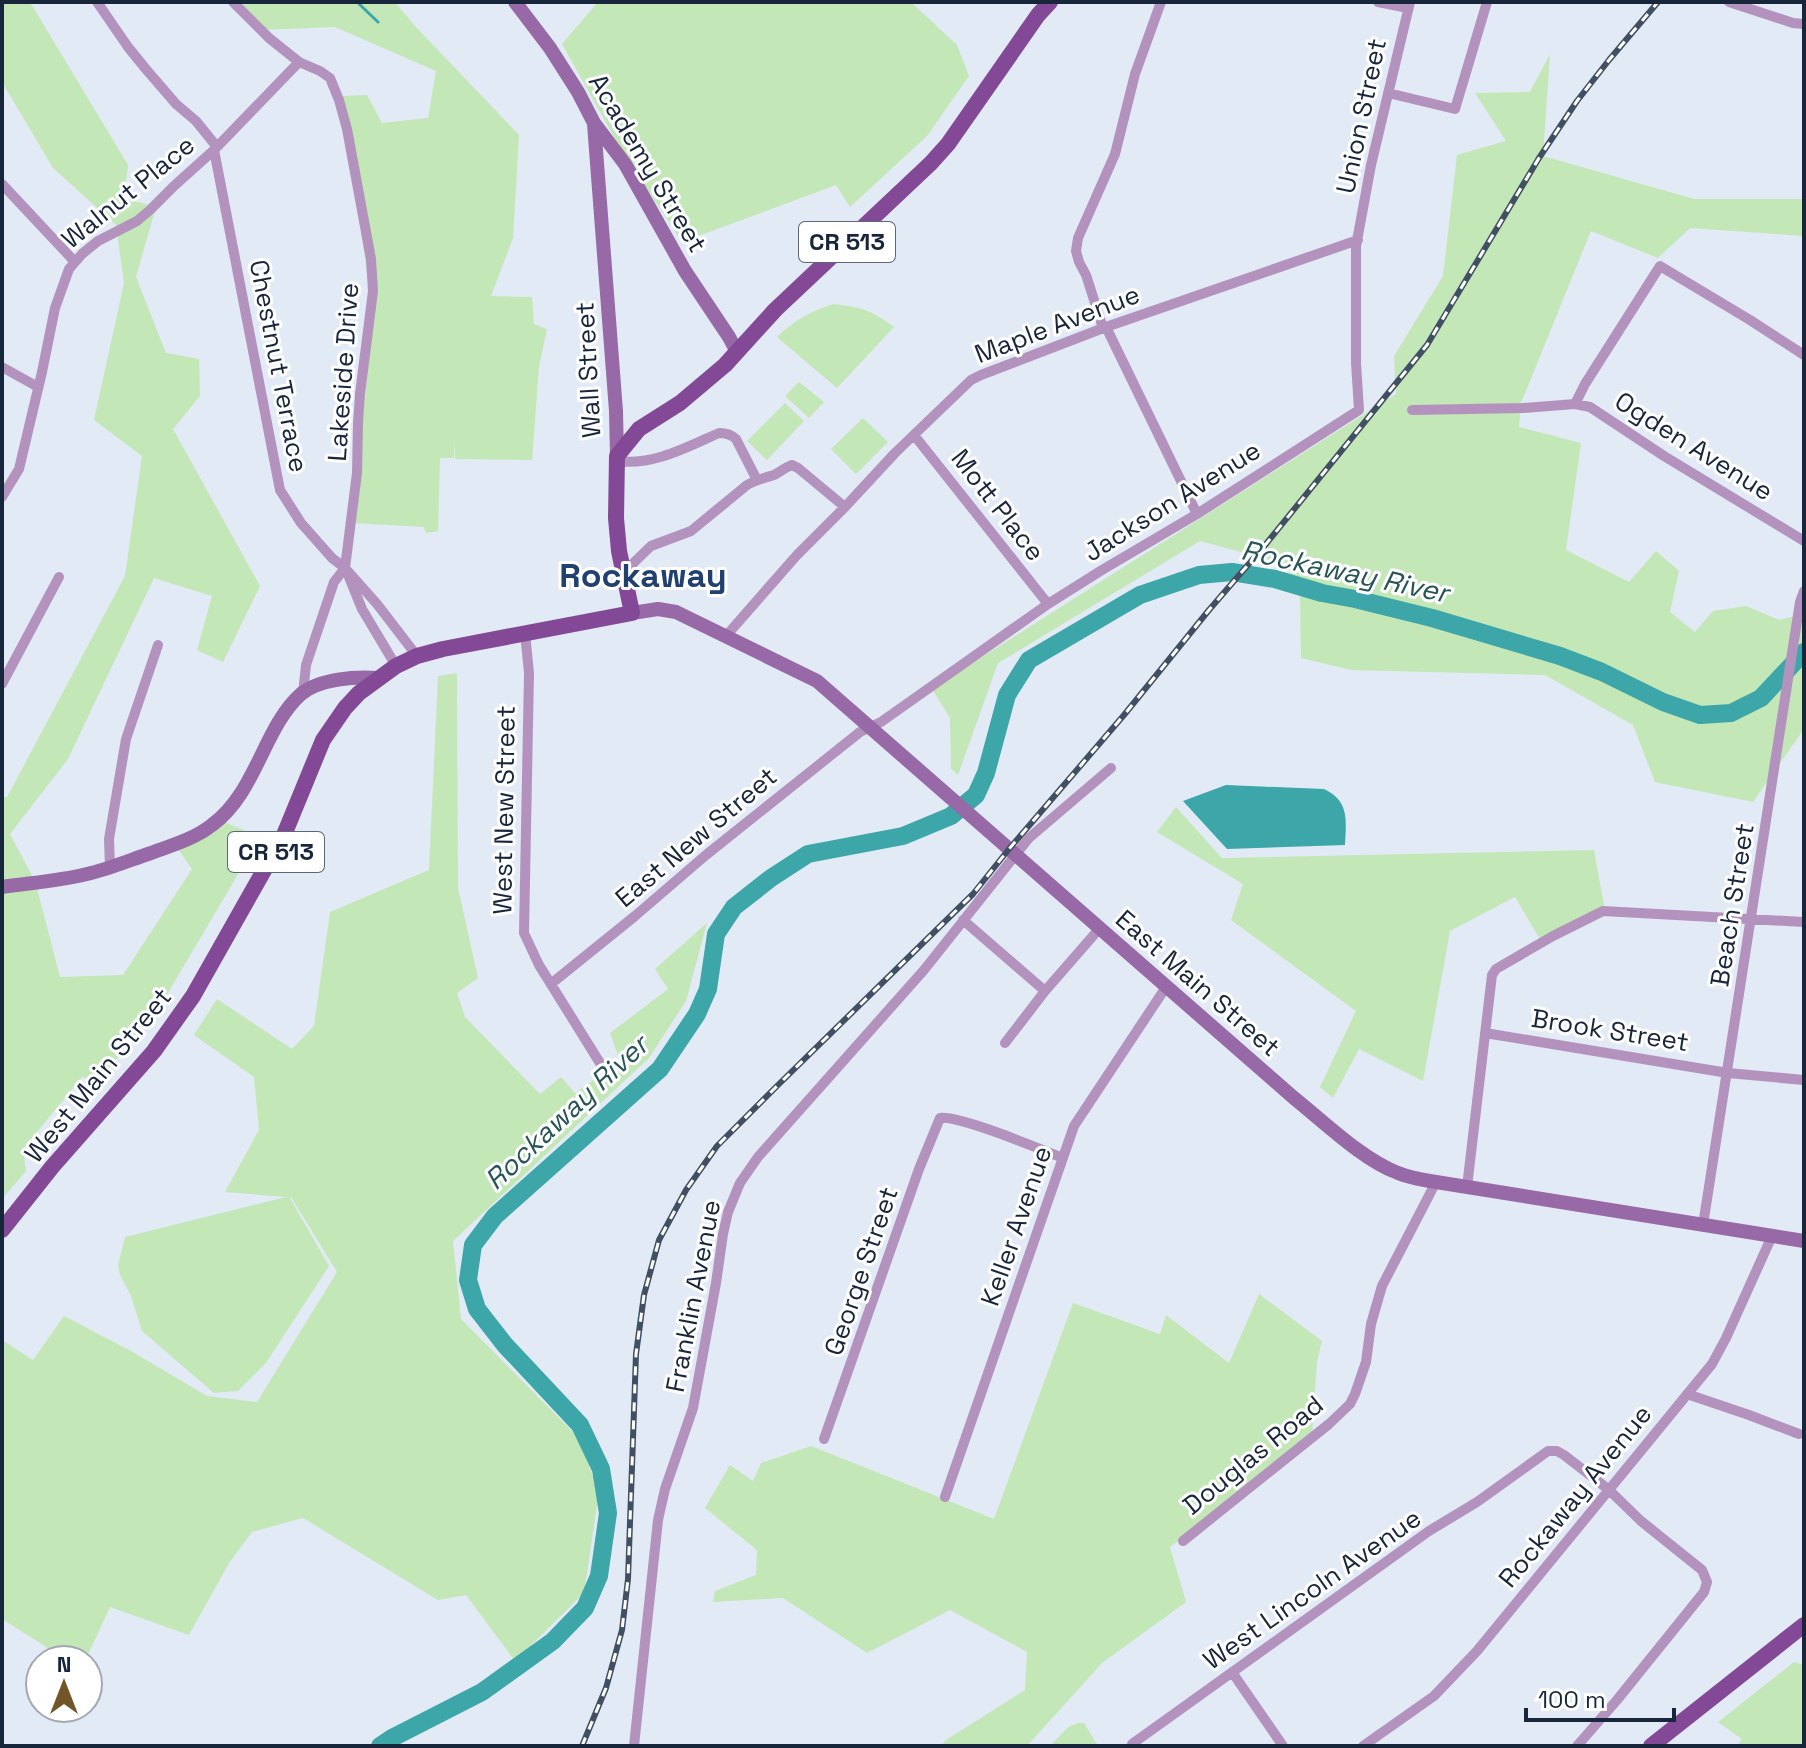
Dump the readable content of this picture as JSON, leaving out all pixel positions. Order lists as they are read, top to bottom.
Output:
{
  "streets": {
    "main road": ["CR 513", "Wall Street", "West Main Street"],
    "street": [
      "Union Street",
      "Academy Street",
      "Walnut Place",
      "Maple Avenue",
      "Chestnut Terrace",
      "Lakeside Drive",
      "Ogden Avenue",
      "Jackson Avenue",
      "Mott Place",
      "West New Street",
      "East New Street",
      "Beach Street",
      "East Main Street",
      "Brook Street",
      "Keller Avenue",
      "George Street",
      "Franklin Avenue",
      "Douglas Road",
      "Rockaway Avenue",
      "West Lincoln Avenue"
    ]
  },
  "crossings": [
    ["Union Street", "Maple Avenue"],
    ["Union Street", "Jackson Avenue"],
    ["Academy Street", "CR 513"],
    ["Academy Street", "Wall Street"],
    ["Walnut Place", "Chestnut Terrace"],
    ["Walnut Place", "Lakeside Drive"],
    ["CR 513", "Wall Street"],
    ["Maple Avenue", "Jackson Avenue"],
    ["Maple Avenue", "Mott Place"],
    ["Maple Avenue", "East Main Street"],
    ["Chestnut Terrace", "Lakeside Drive"],
    ["Chestnut Terrace", "West Main Street"],
    ["Wall Street", "East Main Street"],
    ["Wall Street", "West Main Street"],
    ["Jackson Avenue", "Mott Place"],
    ["Jackson Avenue", "East New Street"],
    ["Jackson Avenue", "East Main Street"],
    ["West New Street", "East New Street"],
    ["West New Street", "West Main Street"],
    ["East New Street", "East Main Street"],
    ["Beach Street", "East Main Street"],
    ["Beach Street", "Brook Street"],
    ["East Main Street", "West Main Street"],
    ["East Main Street", "Keller Avenue"],
    ["East Main Street", "Franklin Avenue"],
    ["East Main Street", "Douglas Road"],
    ["East Main Street", "Rockaway Avenue"],
    ["Keller Avenue", "George Street"],
    ["Rockaway Avenue", "West Lincoln Avenue"]
  ],
  "districts": ["Rockaway"],
  "water": ["Rockaway River"],
  "scale_bar": "100 m",
  "north": "top"
}
